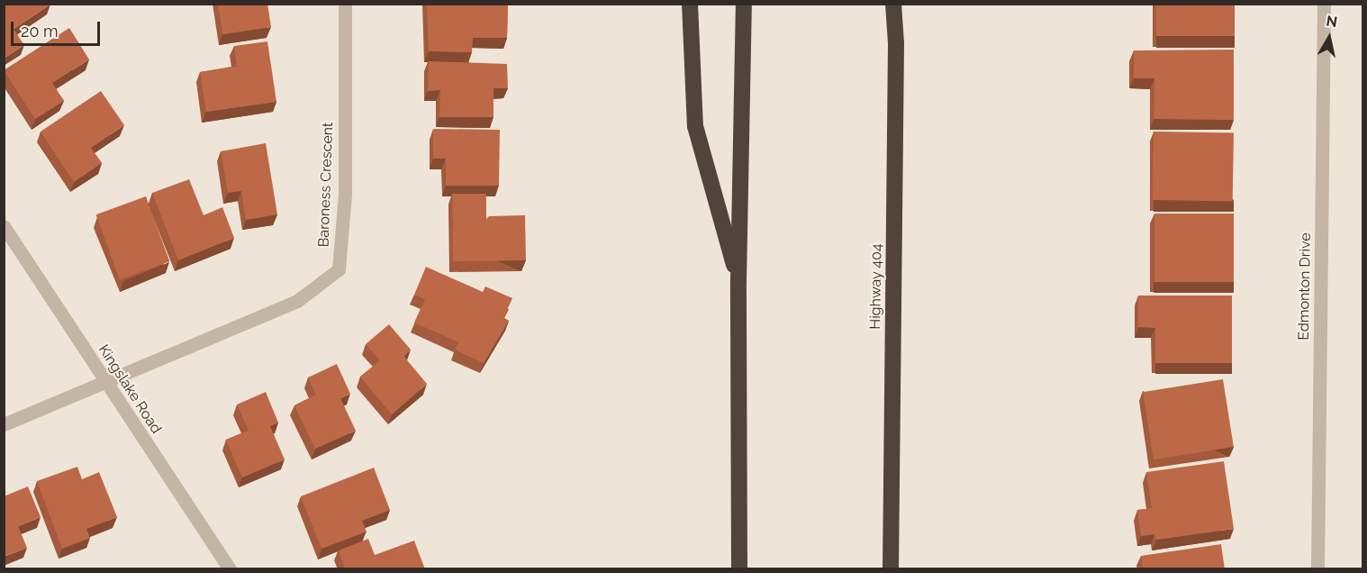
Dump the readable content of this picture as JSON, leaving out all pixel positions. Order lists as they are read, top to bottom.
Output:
{
  "streets": {
    "highway": ["Highway 404"],
    "street": ["Baroness Crescent", "Edmonton Drive", "Kingslake Road"]
  },
  "crossings": [
    ["Baroness Crescent", "Kingslake Road"]
  ],
  "scale_bar": "20 m",
  "north": "top"
}
